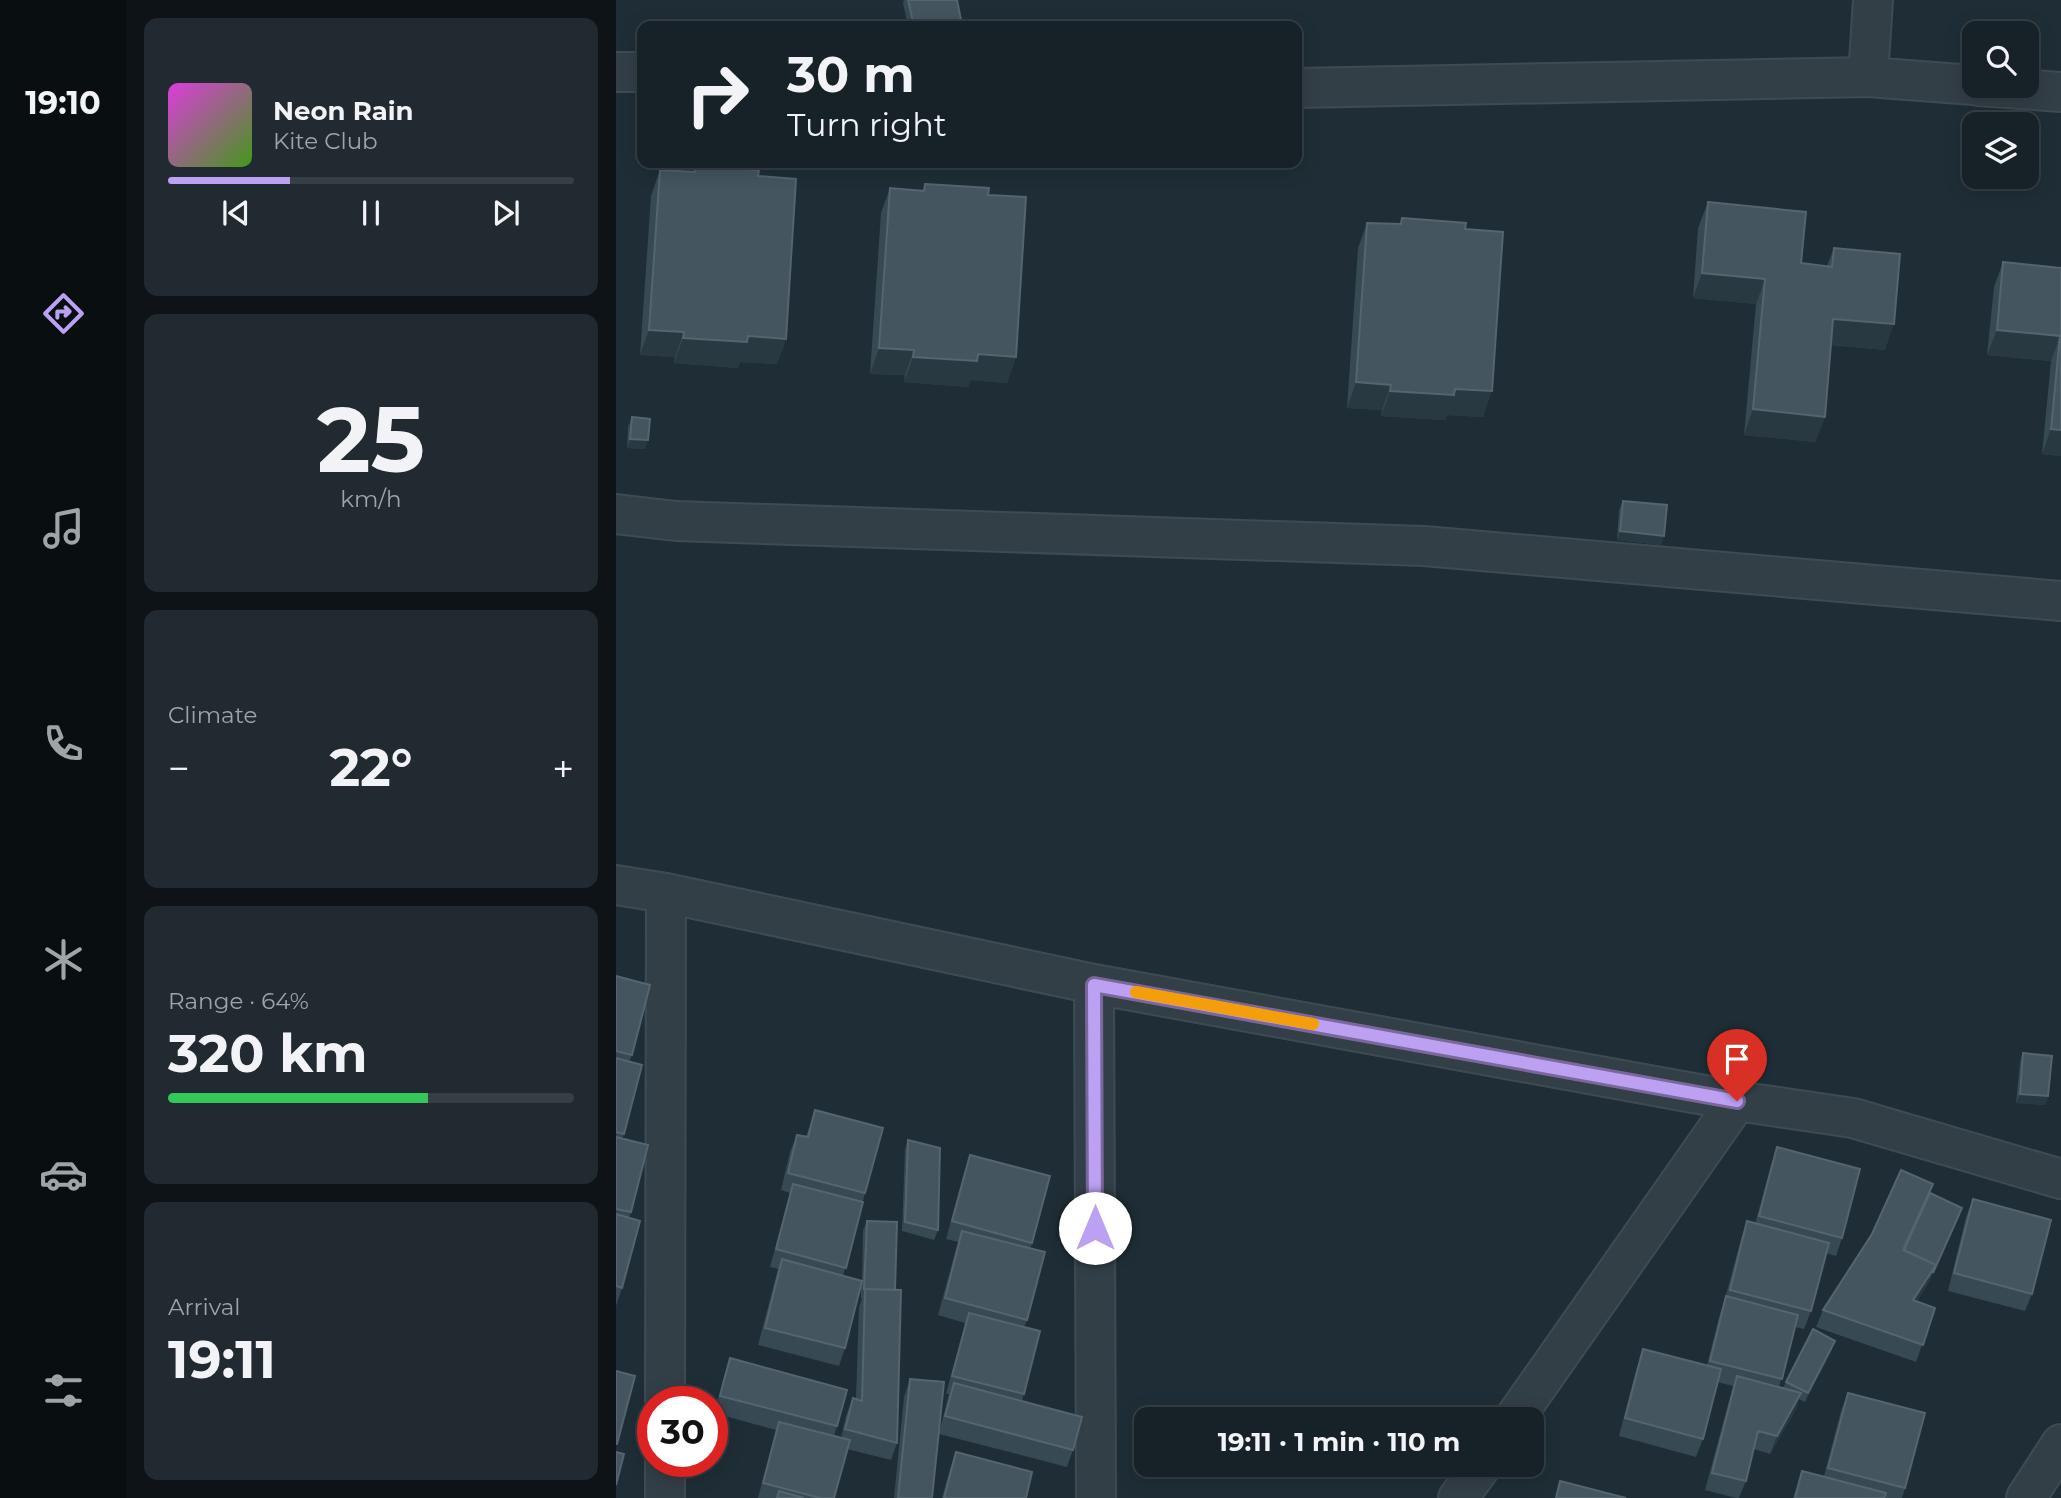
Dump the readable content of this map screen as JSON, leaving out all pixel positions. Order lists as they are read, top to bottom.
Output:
{
  "page": {
    "tabs": "19:10",
    "turn": ["30 m", "Turn right"],
    "song": ["Neon Rain", "Kite Club"],
    "tile": [
      ["25", "km/h"],
      "Climate",
      ["Range · 64%", "320 km"],
      ["Arrival", "19:11"]
    ],
    "heat": ["−", "22°", "+"],
    "limit": "30",
    "trip": "19:11 · 1 min · 110 m"
  }
}
